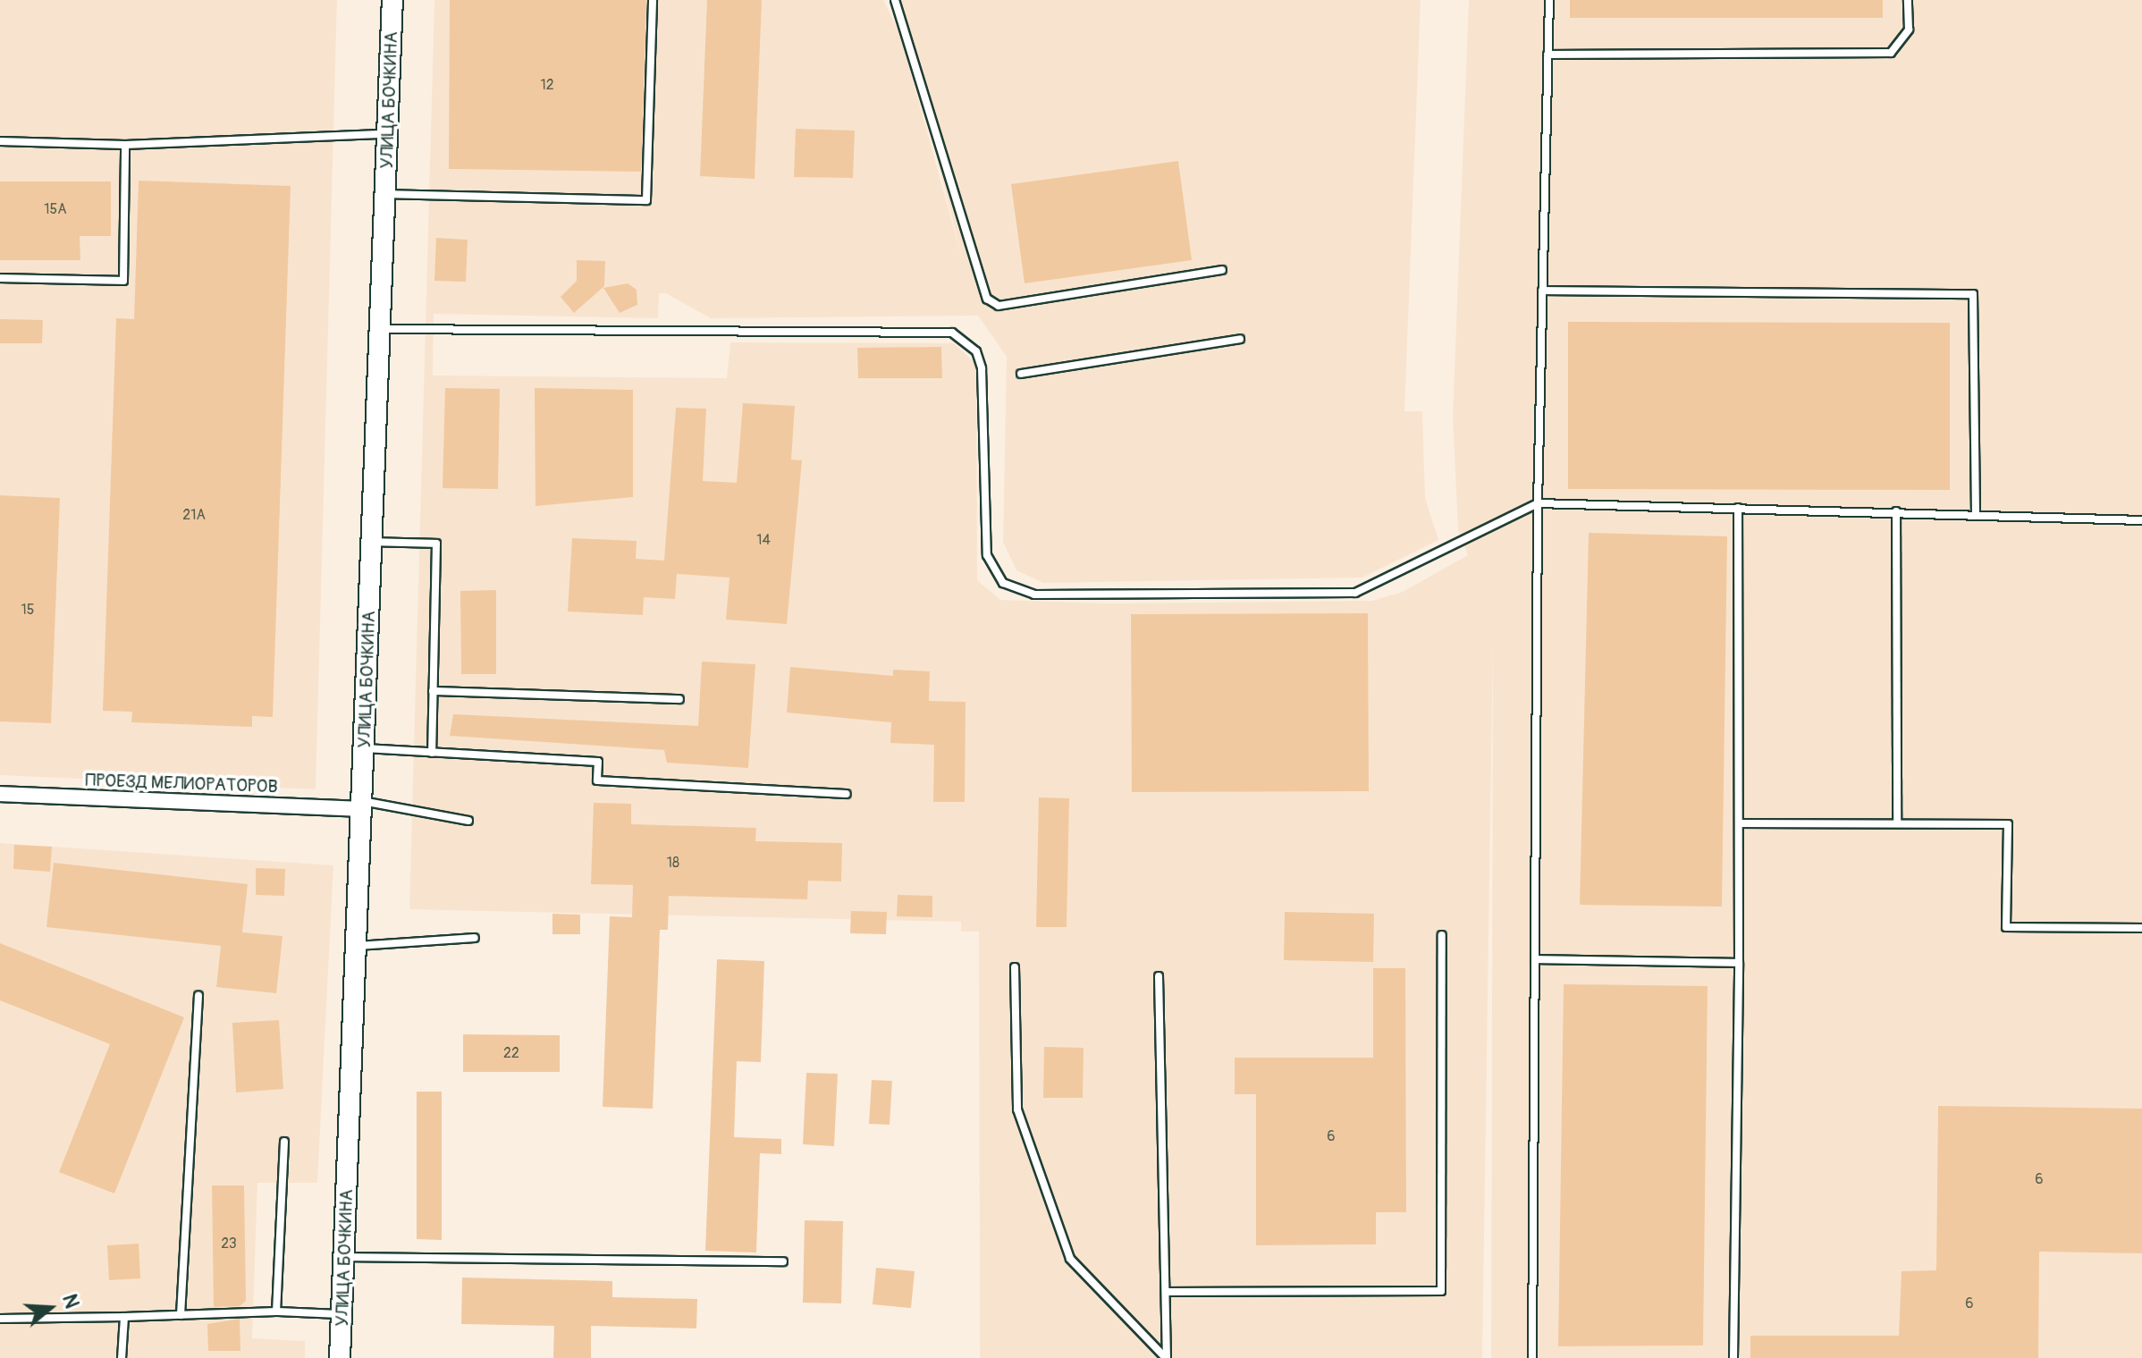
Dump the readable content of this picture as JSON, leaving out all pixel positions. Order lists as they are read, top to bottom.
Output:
{
  "streets": {
    "street": ["УЛИЦА БОЧКИНА", "ПРОЕЗД МЕЛИОРАТОРОВ"]
  },
  "crossings": [
    ["УЛИЦА БОЧКИНА", "ПРОЕЗД МЕЛИОРАТОРОВ"]
  ],
  "house_numbers": [
    "12",
    "15А",
    "21А",
    "14",
    "15",
    "18",
    "22",
    "6",
    "6",
    "23",
    "6"
  ],
  "north": "right"
}
